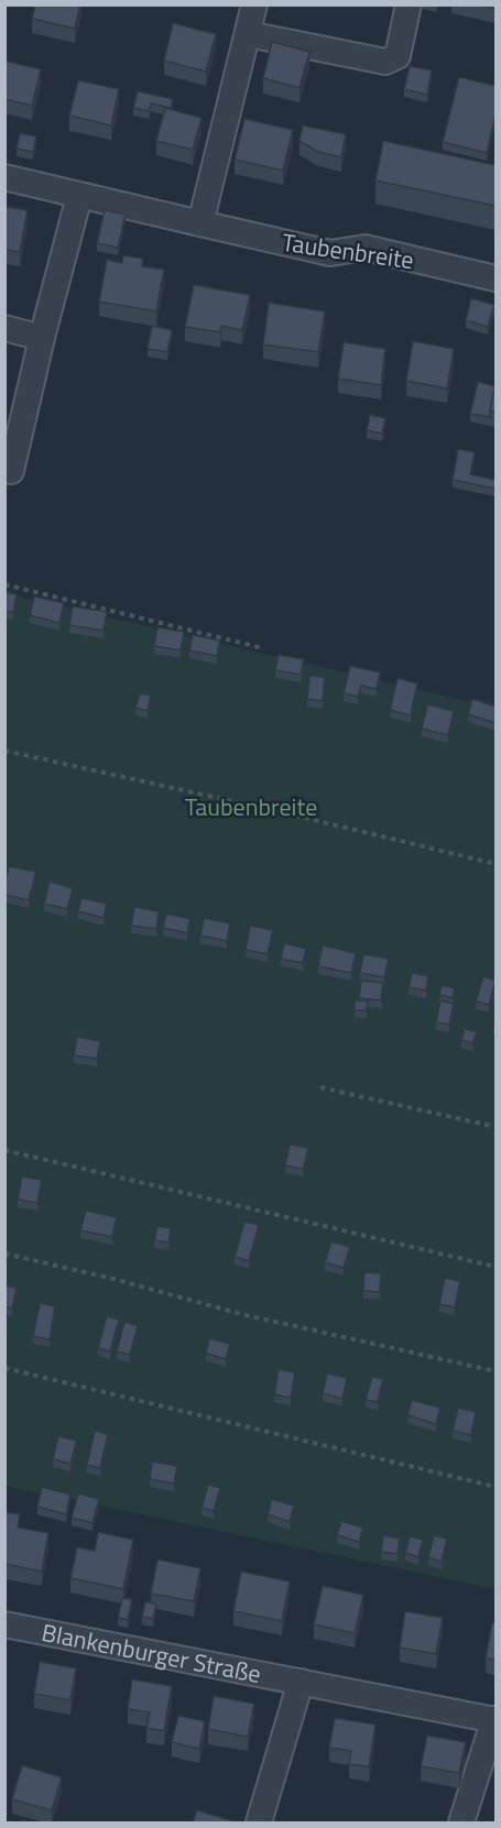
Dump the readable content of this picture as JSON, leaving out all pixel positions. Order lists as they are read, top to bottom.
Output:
{
  "streets": {
    "street": ["Taubenbreite", "Blankenburger Straße"]
  },
  "parks": ["Taubenbreite"]
}
